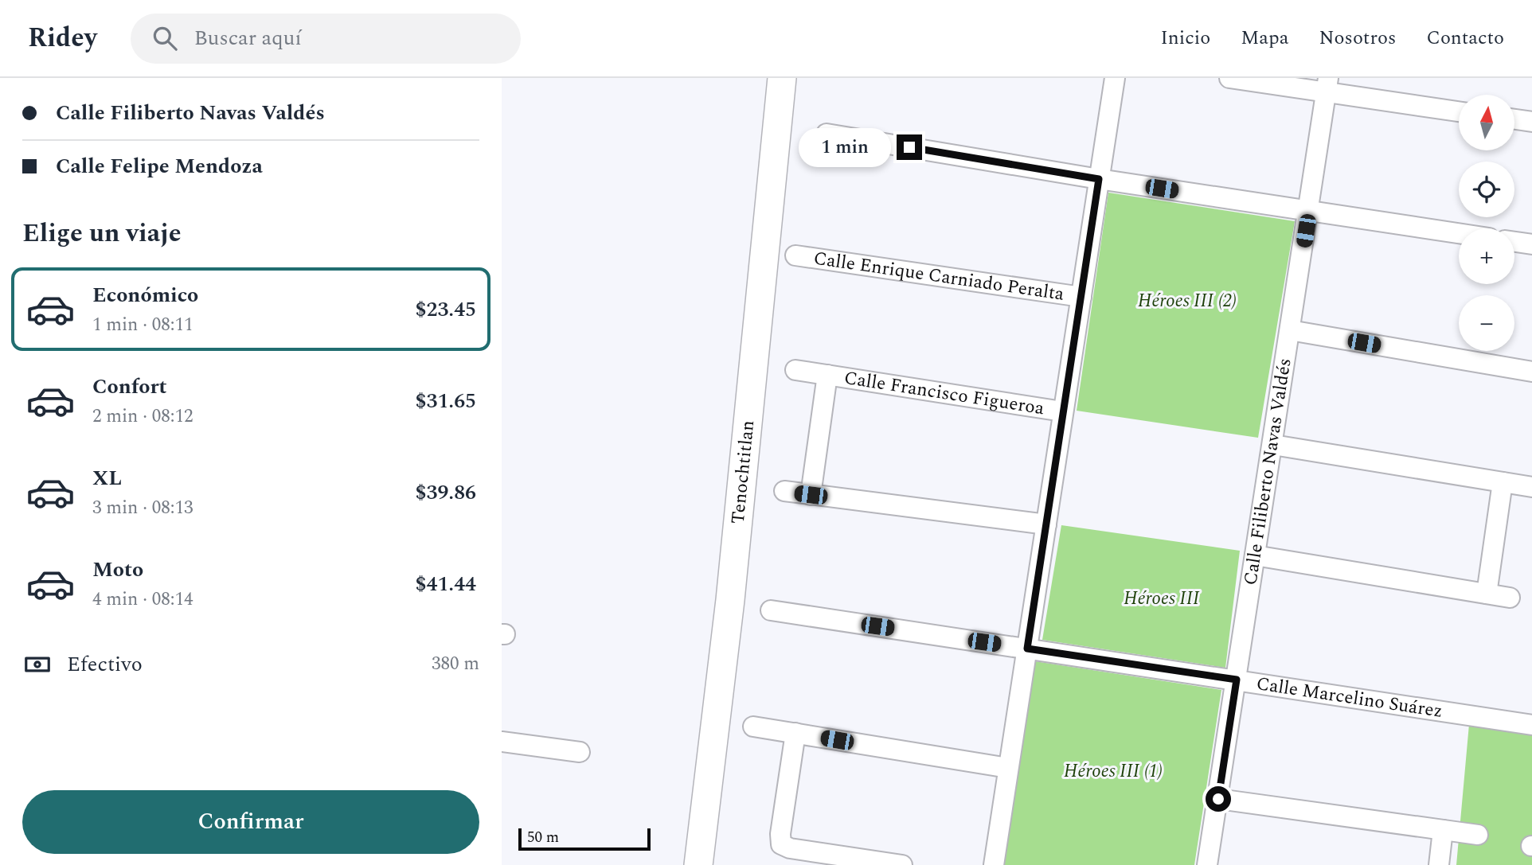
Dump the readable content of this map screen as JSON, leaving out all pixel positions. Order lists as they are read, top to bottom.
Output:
{
  "streets": {
    "main road": ["Tenochtitlan"],
    "street": [
      "Calle Enrique Carniado Peralta",
      "Calle Francisco Figueroa",
      "Calle Filiberto Navas Valdés",
      "Calle Marcelino Suárez"
    ]
  },
  "crossings": [
    ["Calle Filiberto Navas Valdés", "Calle Marcelino Suárez"]
  ],
  "parks": ["Héroes III (2)", "Héroes III", "Héroes III (1)"],
  "scale_bar": "50 m",
  "north": "top",
  "page": {
    "header": "Ridey",
    "search": "Buscar aquí",
    "nav": [
      "Inicio",
      "Mapa",
      "Nosotros",
      "Contacto"
    ],
    "banner": ["Calle Filiberto Navas Valdés", "Calle Felipe Mendoza"],
    "map_buttons": ["+", "−"],
    "bubble": "1 min",
    "heading": "Elige un viaje",
    "list": [
      {
        "name": "Económico",
        "note": "1 min · 08:11",
        "value": "$23.45"
      },
      {
        "name": "Confort",
        "note": "2 min · 08:12",
        "value": "$31.65"
      },
      {
        "name": "XL",
        "note": "3 min · 08:13",
        "value": "$39.86"
      },
      {
        "name": "Moto",
        "note": "4 min · 08:14",
        "value": "$41.44"
      }
    ],
    "pay": ["Efectivo", "380 m"],
    "buttons": "Confirmar",
    "scale": "50 m"
  }
}
